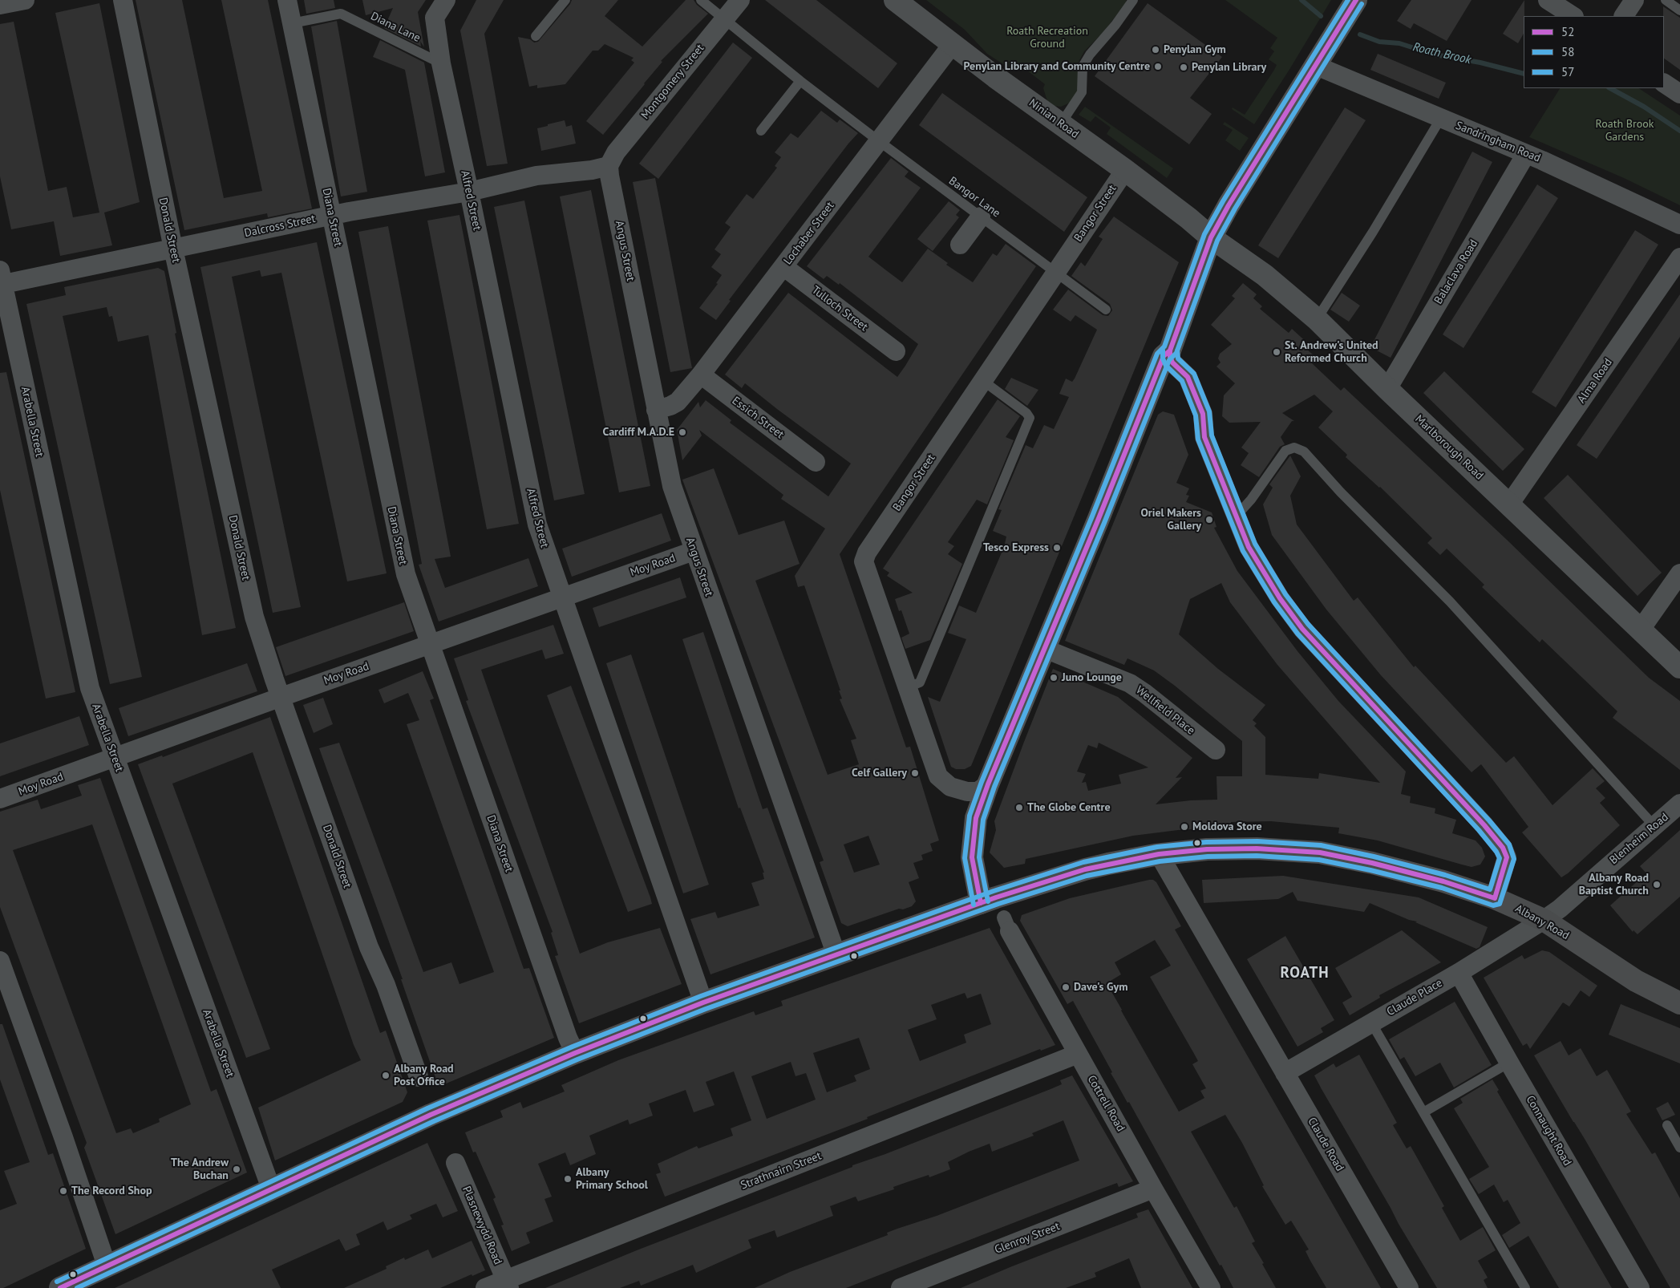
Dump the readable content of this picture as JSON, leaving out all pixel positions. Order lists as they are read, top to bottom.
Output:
{
  "streets": {
    "main road": ["Albany Road"],
    "street": [
      "Montgomery Street",
      "Ninian Road",
      "Sandringham Road",
      "Alfred Street",
      "Bangor Street",
      "Diana Street",
      "Dalcross Street",
      "Donald Street",
      "Lochaber Street",
      "Angus Street",
      "Balaclava Road",
      "Tulloch Street",
      "Alma Road",
      "Essich Street",
      "Arabella Street",
      "Marlborough Road",
      "Moy Road",
      "Wellfield Place",
      "Blenheim Road",
      "Claude Place",
      "Cottrell Road",
      "Connaught Road",
      "Claude Road",
      "Strathnairn Street",
      "Plasnewydd Road",
      "Glenroy Street"
    ],
    "lane": ["Diana Lane", "Bangor Lane"]
  },
  "crossings": [
    ["Diana Lane", "Alfred Street"],
    ["Diana Lane", "Diana Street"],
    ["Montgomery Street", "Bangor Lane"],
    ["Montgomery Street", "Dalcross Street"],
    ["Montgomery Street", "Angus Street"],
    ["Ninian Road", "Bangor Street"],
    ["Ninian Road", "Lochaber Street"],
    ["Ninian Road", "Marlborough Road"],
    ["Sandringham Road", "Balaclava Road"],
    ["Bangor Lane", "Bangor Street"],
    ["Bangor Lane", "Lochaber Street"],
    ["Alfred Street", "Dalcross Street"],
    ["Alfred Street", "Moy Road"],
    ["Alfred Street", "Albany Road"],
    ["Diana Street", "Dalcross Street"],
    ["Diana Street", "Moy Road"],
    ["Diana Street", "Albany Road"],
    ["Dalcross Street", "Donald Street"],
    ["Dalcross Street", "Angus Street"],
    ["Dalcross Street", "Arabella Street"],
    ["Donald Street", "Moy Road"],
    ["Lochaber Street", "Angus Street"],
    ["Lochaber Street", "Tulloch Street"],
    ["Lochaber Street", "Essich Street"],
    ["Angus Street", "Moy Road"],
    ["Angus Street", "Albany Road"],
    ["Balaclava Road", "Marlborough Road"],
    ["Alma Road", "Marlborough Road"],
    ["Arabella Street", "Moy Road"],
    ["Arabella Street", "Albany Road"],
    ["Blenheim Road", "Albany Road"],
    ["Blenheim Road", "Claude Place"],
    ["Albany Road", "Claude Place"],
    ["Albany Road", "Claude Road"],
    ["Claude Place", "Connaught Road"],
    ["Claude Place", "Claude Road"],
    ["Cottrell Road", "Strathnairn Street"],
    ["Cottrell Road", "Glenroy Street"],
    ["Strathnairn Street", "Plasnewydd Road"]
  ],
  "districts": ["ROATH"],
  "water": ["Roath Brook"],
  "parks": ["Roath Recreation Ground", "Roath Brook Gardens"],
  "places": [
    "Penylan Gym",
    "Penylan Library and Community Centre",
    "Penylan Library",
    "St. Andrew's United Reformed Church",
    "Cardiff M.A.D.E",
    "Oriel Makers Gallery",
    "Tesco Express",
    "Juno Lounge",
    "Celf Gallery",
    "The Globe Centre",
    "Moldova Store",
    "Albany Road Baptist Church",
    "Dave's Gym",
    "Albany Road Post Office",
    "The Andrew Buchan",
    "Albany Primary School",
    "The Record Shop"
  ],
  "lines": ["transit line 52", "transit line 57", "transit line 58"],
  "legend": ["52", "58", "57"]
}
